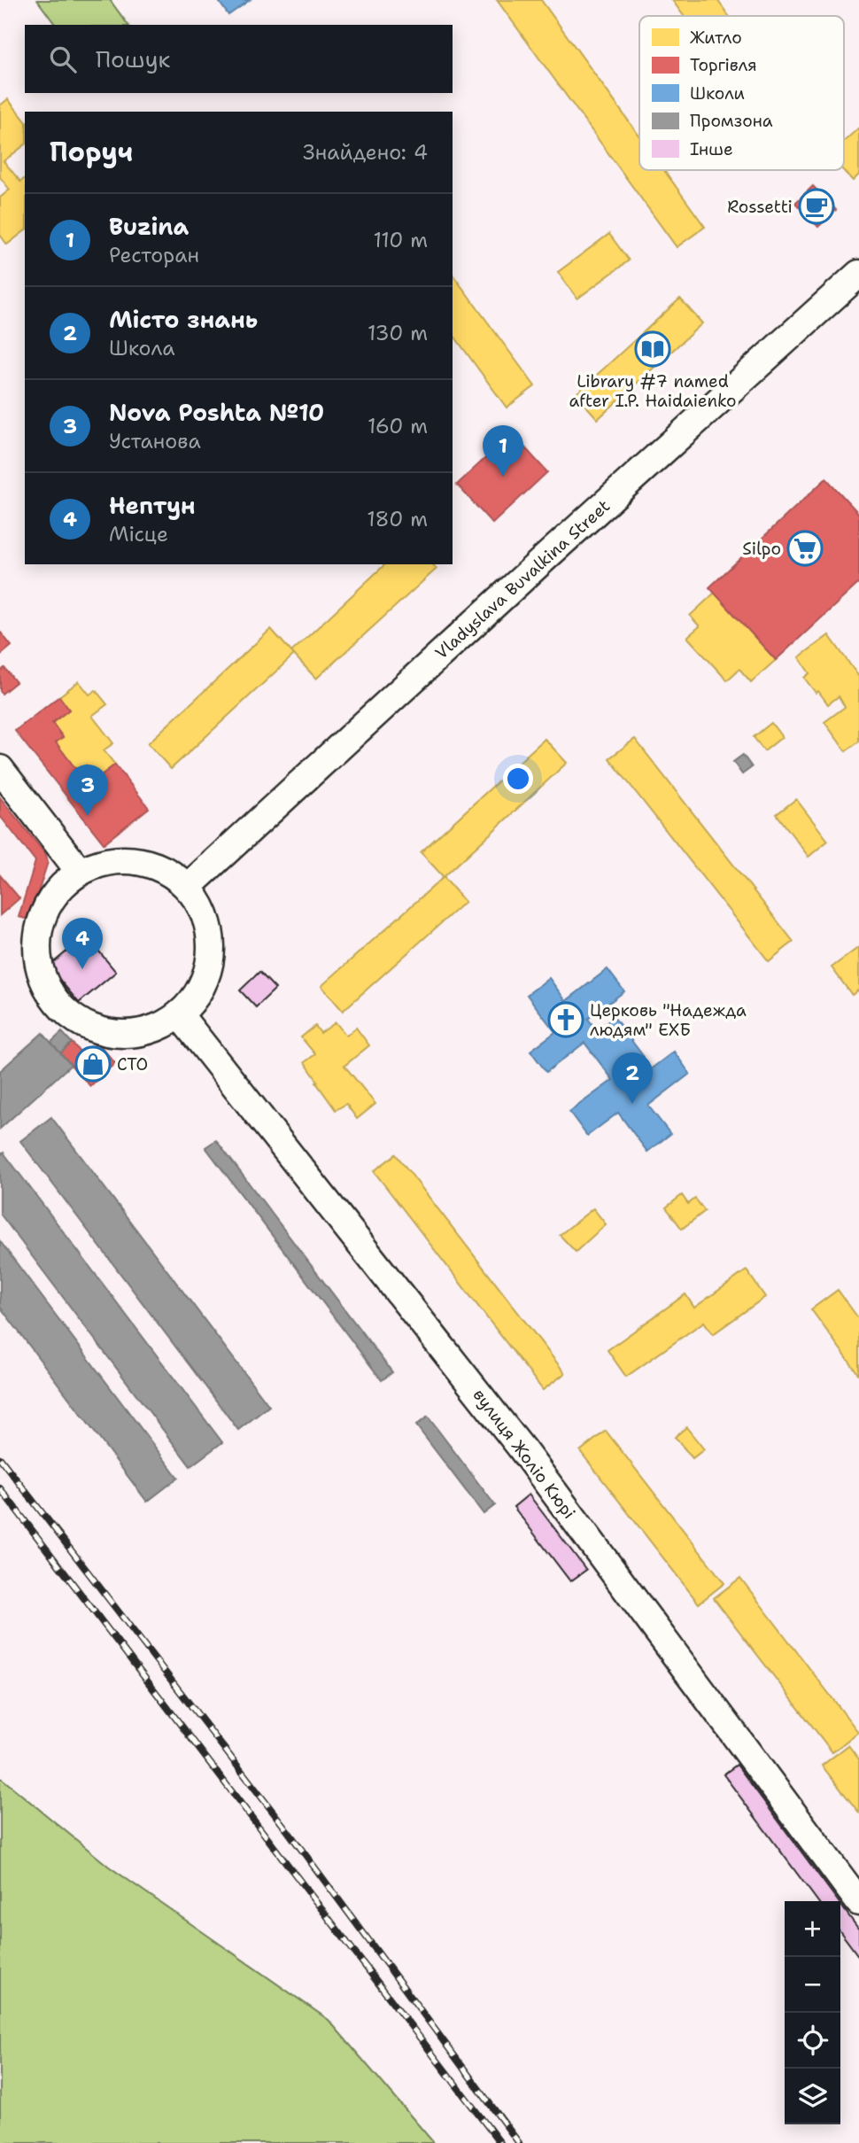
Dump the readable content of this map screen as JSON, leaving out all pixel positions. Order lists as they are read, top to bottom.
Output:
{
  "streets": {
    "street": ["Vladyslava Buvalkina Street", "вулиця Жоліо Кюрі"]
  },
  "crossings": [
    ["Vladyslava Buvalkina Street", "вулиця Жоліо Кюрі"]
  ],
  "places": {
    "cafe": ["Rossetti"],
    "library": ["Library #7 named after I.P. Haidaienko"],
    "supermarket": ["Silpo"],
    "church": ["Церковь \"Надежда людям\" ЕХБ"],
    "shop": ["СТО"]
  },
  "legend": [
    "Житло",
    "Торгівля",
    "Школи",
    "Промзона",
    "Інше"
  ],
  "page": {
    "search": "Пошук",
    "heading": ["Поруч", "Знайдено: 4"],
    "list": [
      {
        "mark": "1",
        "name": "Buzina",
        "note": "Ресторан",
        "value": "110 m"
      },
      {
        "mark": "2",
        "name": "Місто знань",
        "note": "Школа",
        "value": "130 m"
      },
      {
        "mark": "3",
        "name": "Nova Poshta №10",
        "note": "Установа",
        "value": "160 m"
      },
      {
        "mark": "4",
        "name": "Нептун",
        "note": "Місце",
        "value": "180 m"
      }
    ],
    "pins": [
      "1",
      "3",
      "4",
      "2"
    ],
    "map_buttons": ["+", "−"]
  }
}
